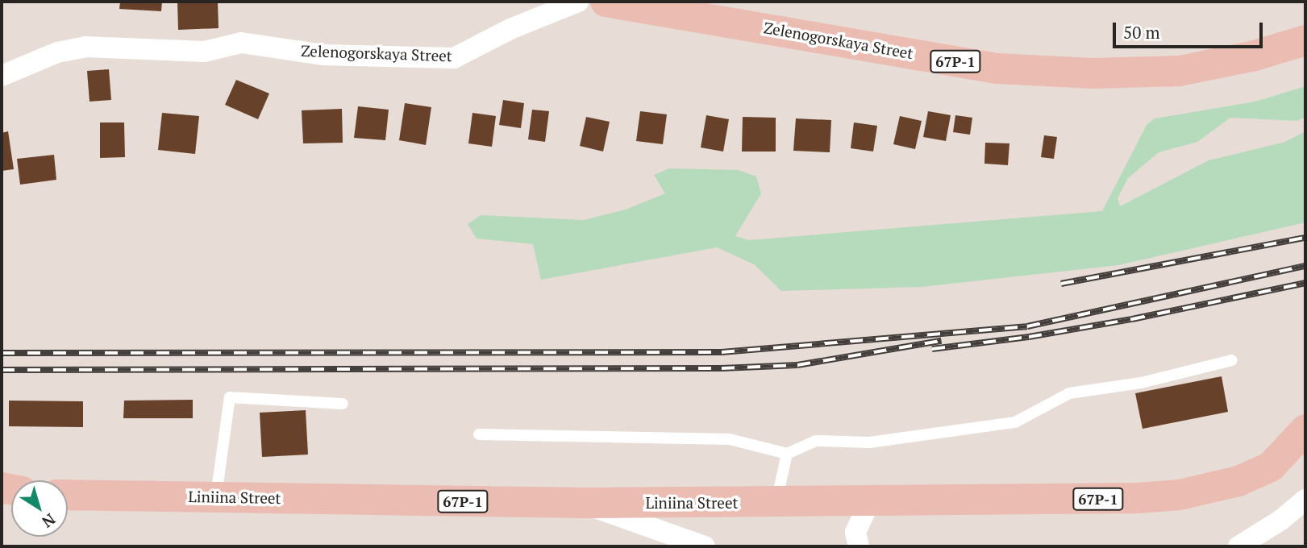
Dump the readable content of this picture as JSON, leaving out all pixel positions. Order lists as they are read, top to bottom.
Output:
{
  "streets": {
    "main road": ["Zelenogorskaya Street", "67Р-1", "Liniina Street"]
  },
  "scale_bar": "50 m",
  "north": "bottom right"
}
